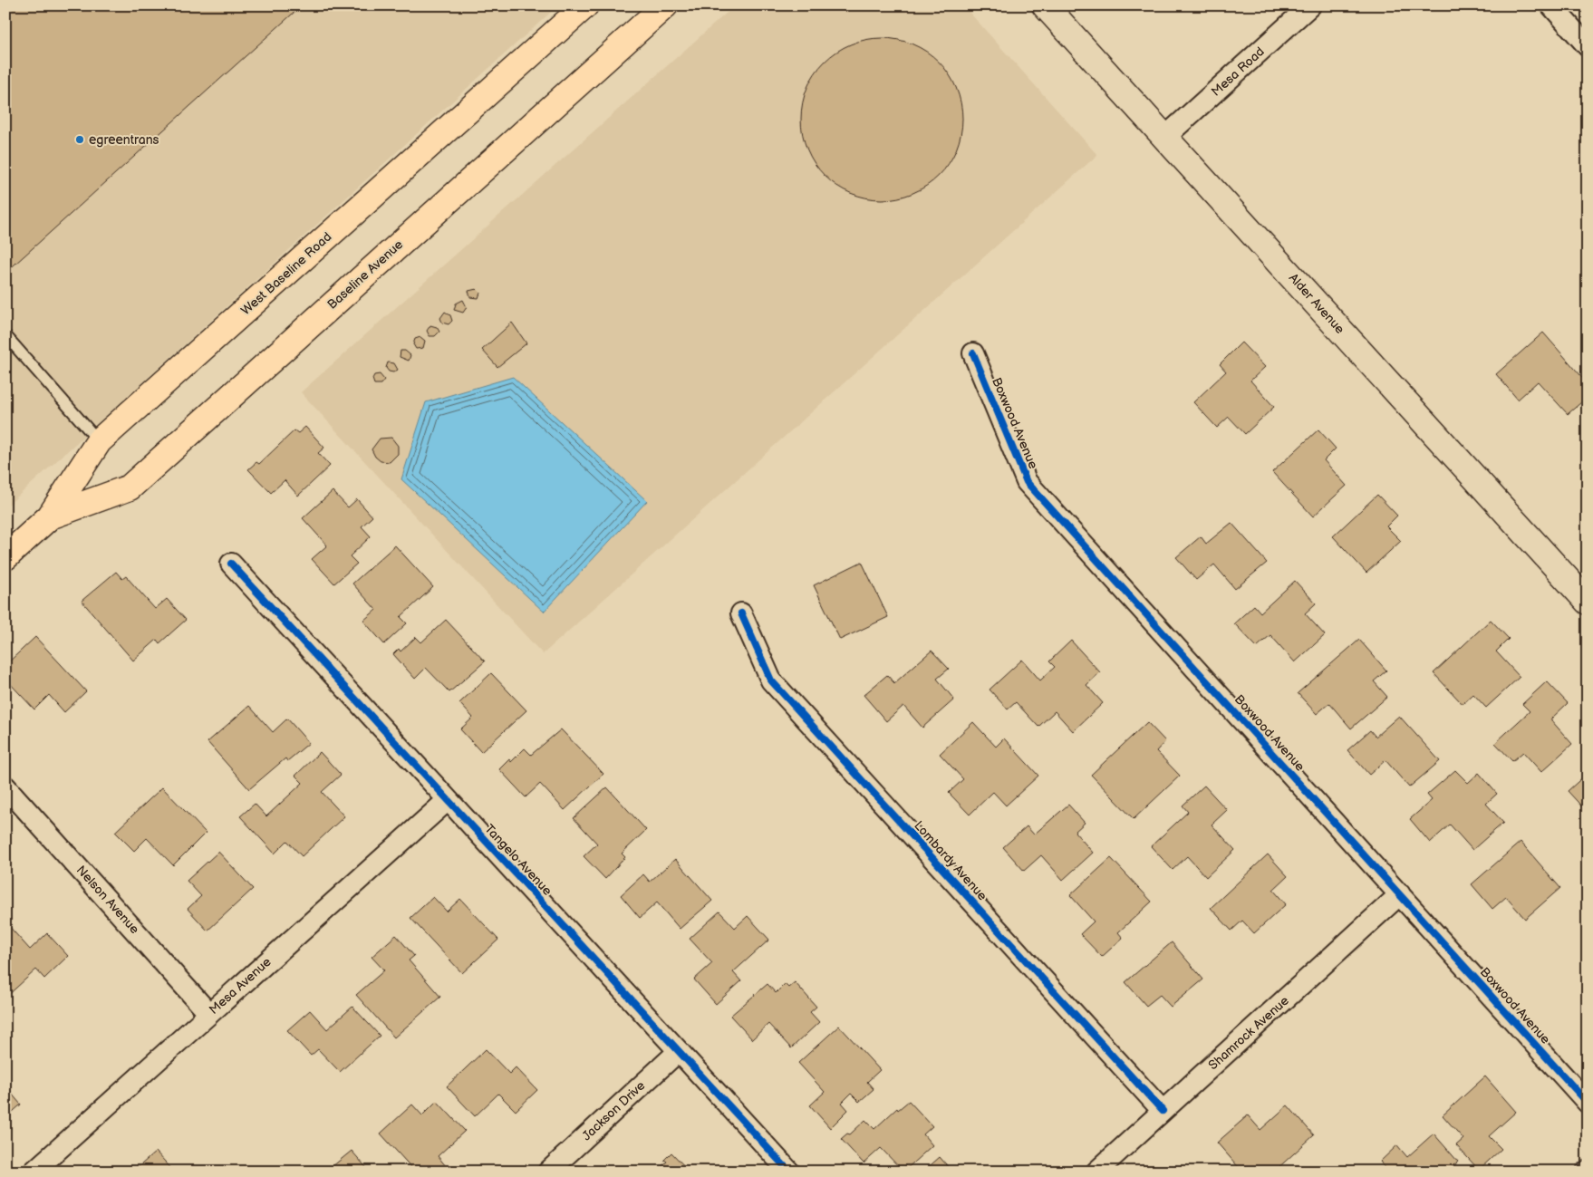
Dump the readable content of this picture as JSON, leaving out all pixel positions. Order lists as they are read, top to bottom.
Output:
{
  "streets": {
    "main road": ["West Baseline Road", "Baseline Avenue", "Alder Avenue"],
    "street": [
      "Mesa Road",
      "Boxwood Avenue",
      "Tangelo Avenue",
      "Lombardy Avenue",
      "Nelson Avenue",
      "Mesa Avenue",
      "Shamrock Avenue",
      "Jackson Drive"
    ]
  },
  "crossings": [
    ["Mesa Road", "Alder Avenue"],
    ["West Baseline Road", "Baseline Avenue"],
    ["Boxwood Avenue", "Shamrock Avenue"],
    ["Tangelo Avenue", "Mesa Avenue"],
    ["Tangelo Avenue", "Jackson Drive"],
    ["Lombardy Avenue", "Shamrock Avenue"],
    ["Nelson Avenue", "Mesa Avenue"]
  ],
  "places": ["egreentrans"]
}
